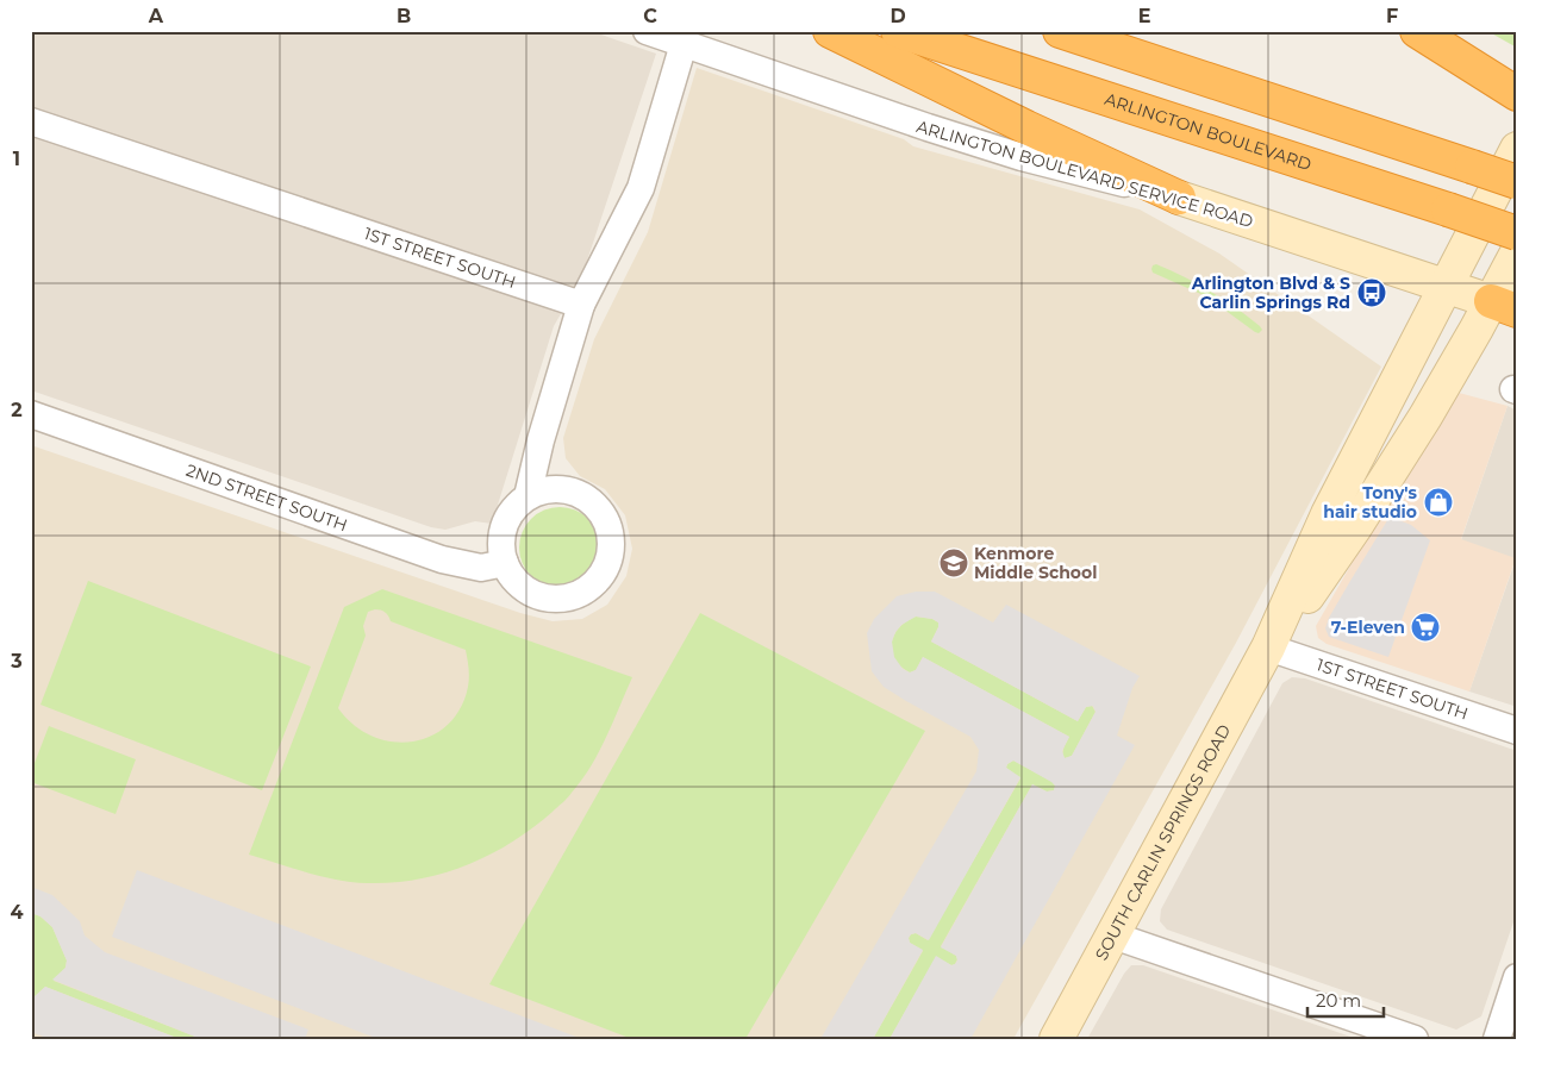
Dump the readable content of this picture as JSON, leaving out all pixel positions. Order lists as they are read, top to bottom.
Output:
{
  "streets": {
    "highway": ["ARLINGTON BOULEVARD"],
    "main road": ["ARLINGTON BOULEVARD SERVICE ROAD", "SOUTH CARLIN SPRINGS ROAD"],
    "street": ["1ST STREET SOUTH", "2ND STREET SOUTH"]
  },
  "crossings": [
    ["ARLINGTON BOULEVARD SERVICE ROAD", "SOUTH CARLIN SPRINGS ROAD"],
    ["1ST STREET SOUTH", "SOUTH CARLIN SPRINGS ROAD"]
  ],
  "places": {
    "bus stop": ["Arlington Blvd & S Carlin Springs Rd"],
    "shop": ["Tony's hair studio"],
    "school or university": ["Kenmore Middle School"],
    "supermarket": ["7-Eleven"]
  },
  "scale_bar": "20 m",
  "grid": {
    "columns": [
      "A",
      "B",
      "C",
      "D",
      "E",
      "F"
    ],
    "rows": [
      "1",
      "2",
      "3",
      "4"
    ]
  }
}
